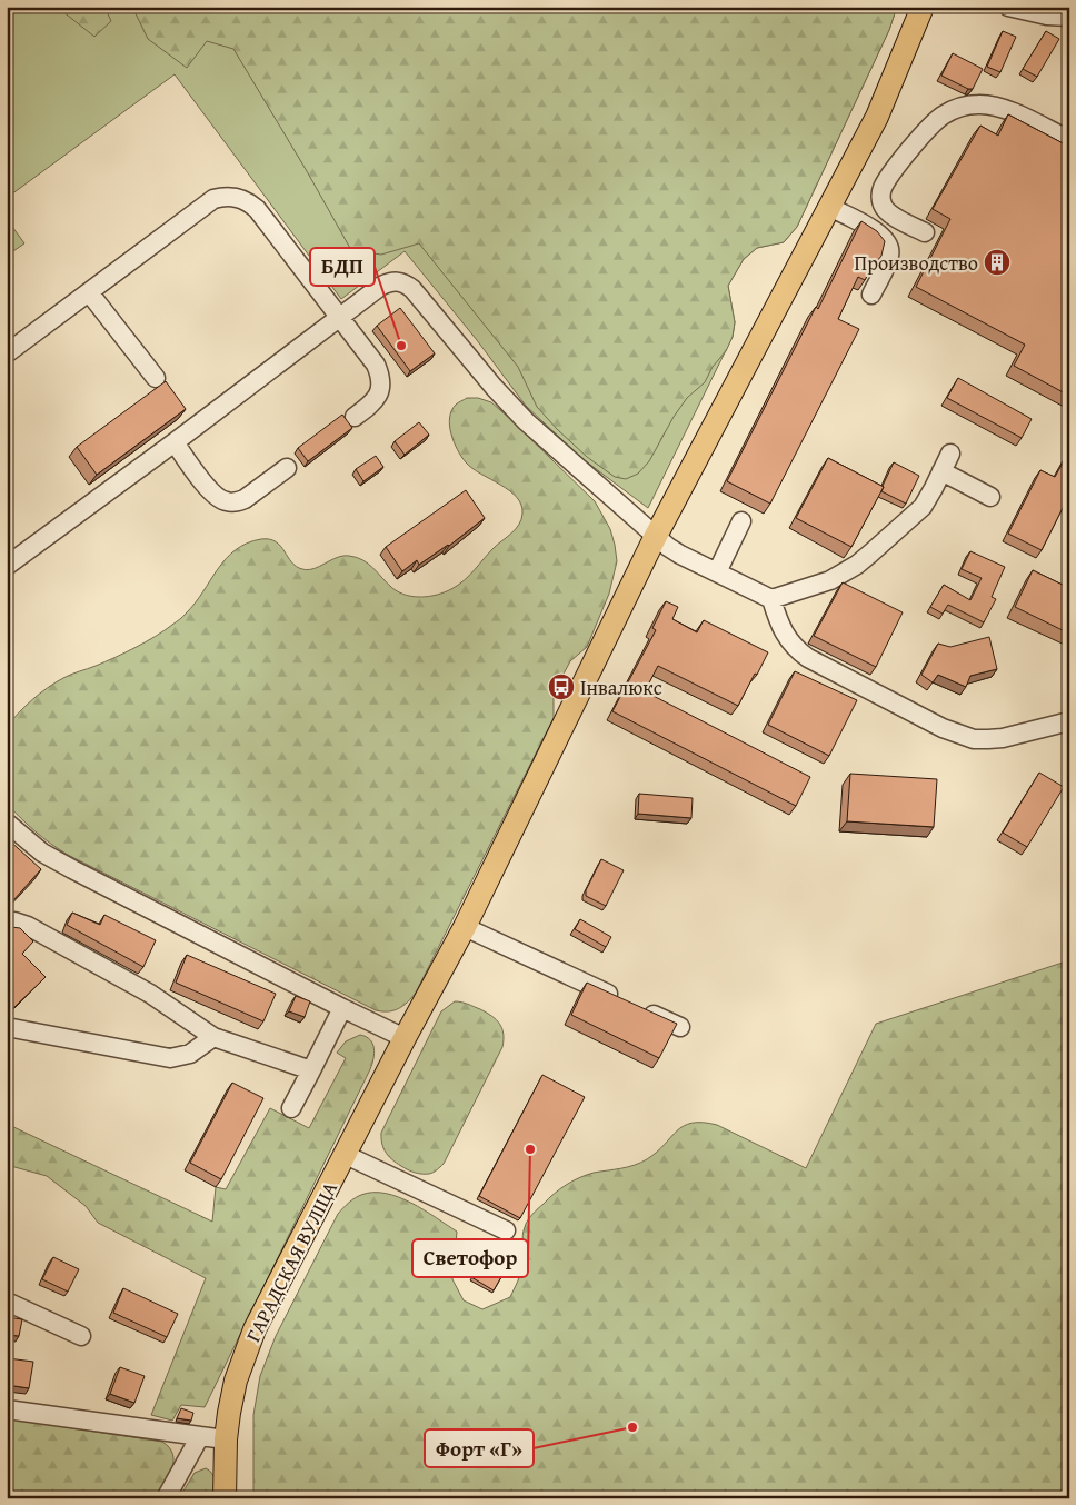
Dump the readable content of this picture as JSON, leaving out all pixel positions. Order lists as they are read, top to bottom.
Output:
{
  "streets": {
    "main road": ["ГАРАДСКАЯ ВУЛІЦА"]
  },
  "places": {
    "building": ["Производство"],
    "other": ["БДП", "Светофор", "Форт «Г»"],
    "bus stop": ["Інвалюкс"]
  }
}
